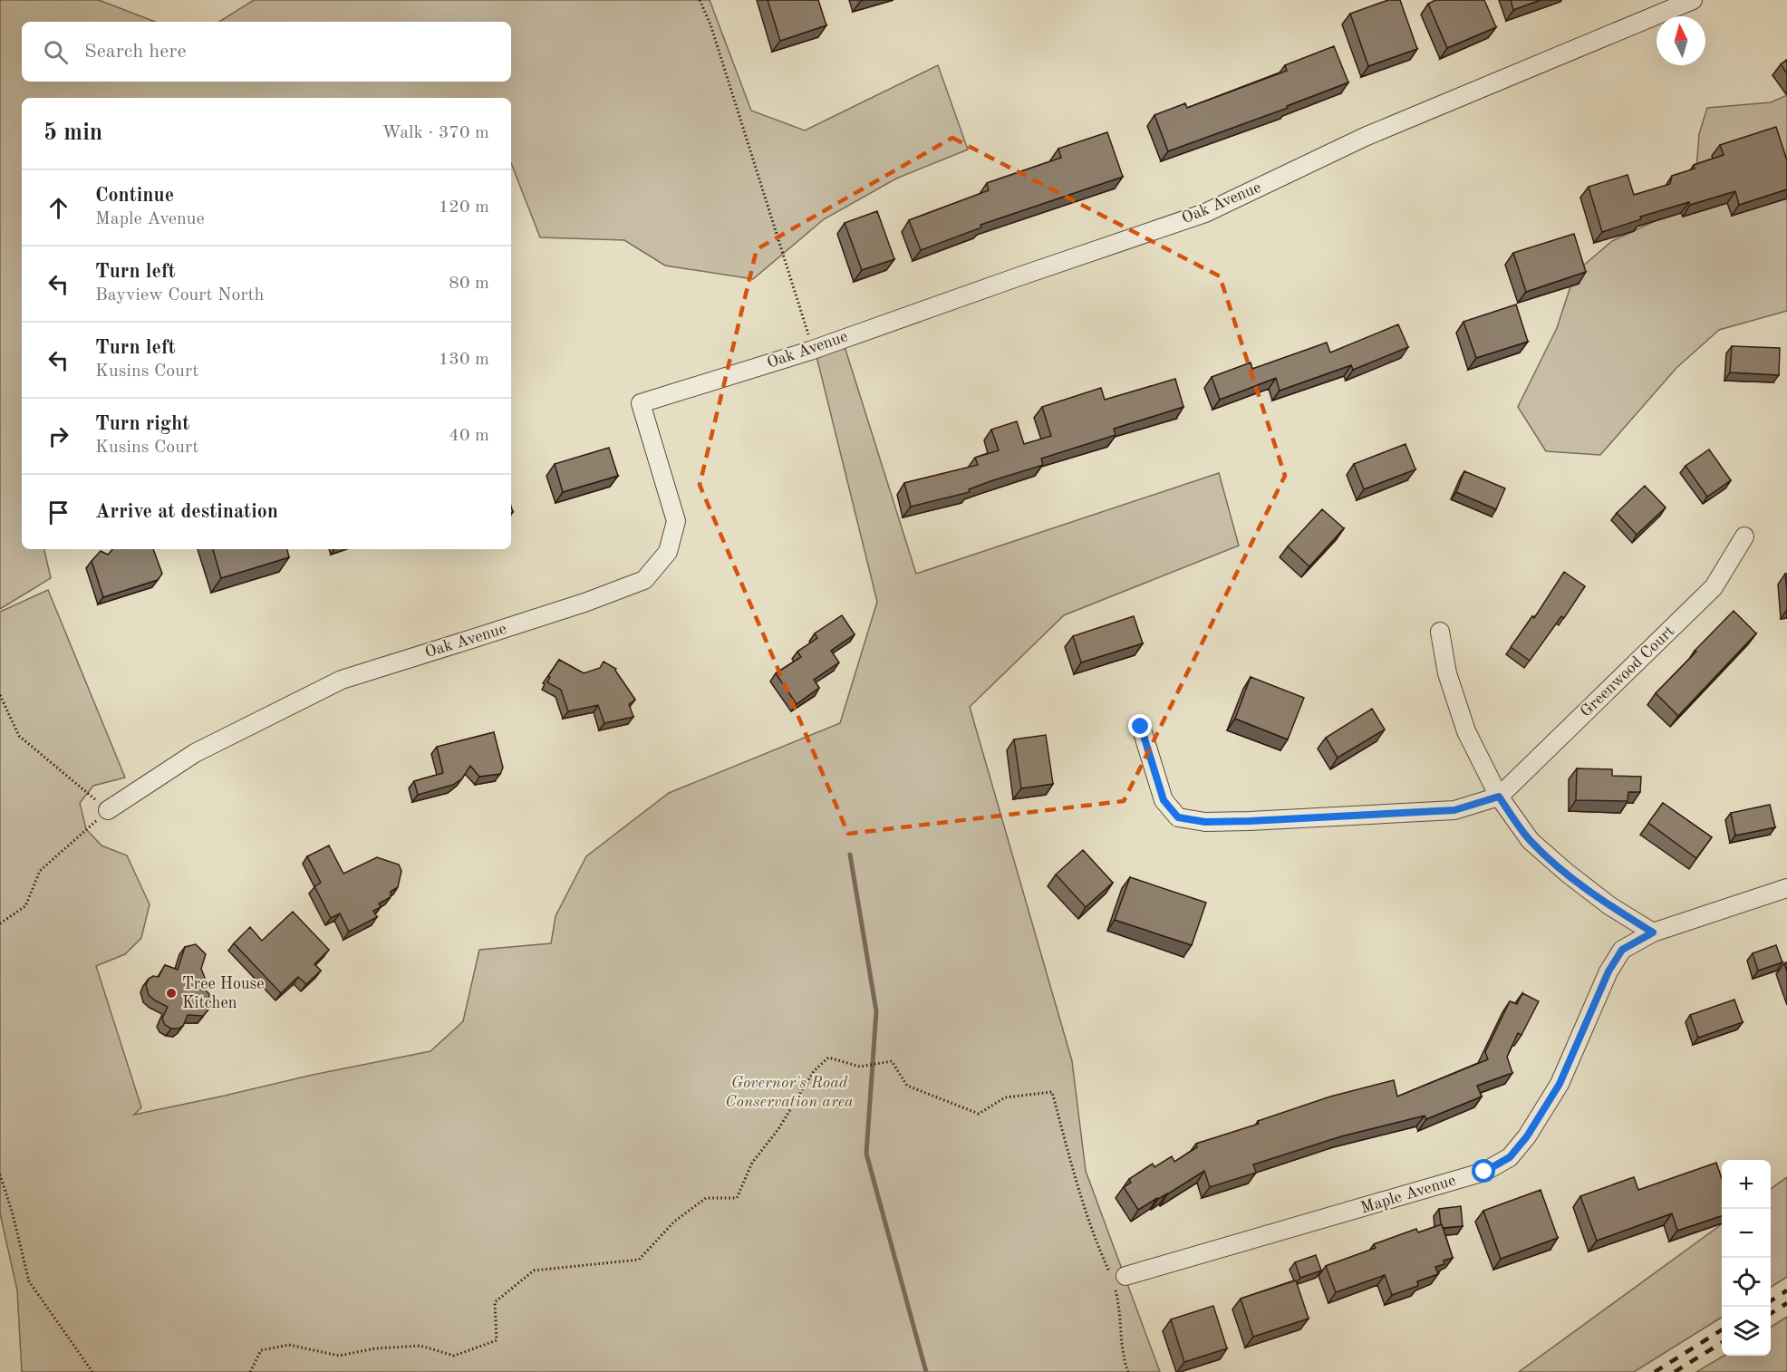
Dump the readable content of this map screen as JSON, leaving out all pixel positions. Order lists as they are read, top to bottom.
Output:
{
  "streets": {
    "street": ["Oak Avenue", "Greenwood Court", "Maple Avenue"]
  },
  "parks": ["Governor's Road Conservation area"],
  "places": ["Tree House Kitchen"],
  "north": "top",
  "page": {
    "search": "Search here",
    "heading": ["5 min", "Walk · 370 m"],
    "list": [
      ["Continue", "Maple Avenue", "120 m"],
      ["Turn left", "Bayview Court North", "80 m"],
      ["Turn left", "Kusins Court", "130 m"],
      ["Turn right", "Kusins Court", "40 m"],
      "Arrive at destination"
    ],
    "map_buttons": ["+", "−"]
  }
}
